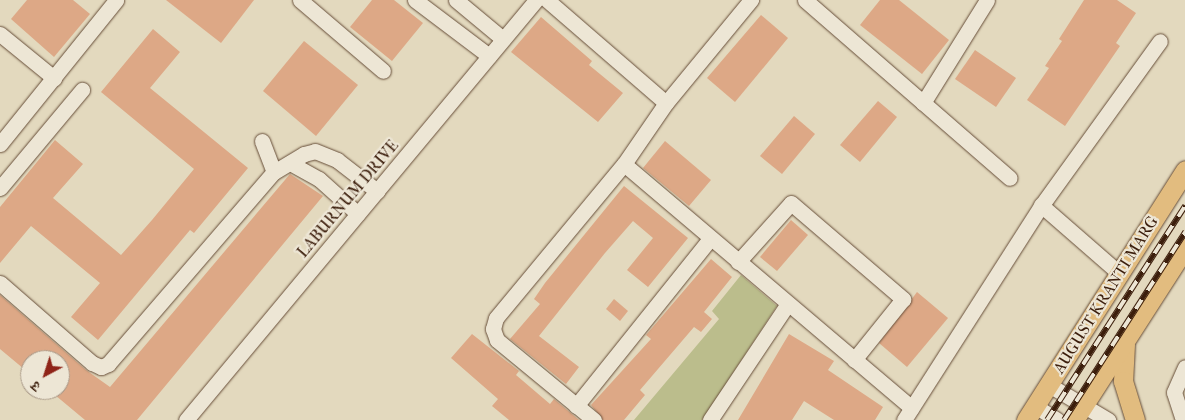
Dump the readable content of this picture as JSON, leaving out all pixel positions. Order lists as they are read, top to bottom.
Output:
{
  "streets": {
    "main road": ["AUGUST KRANTI MARG"],
    "street": ["LABURNUM DRIVE"]
  },
  "north": "bottom left"
}
